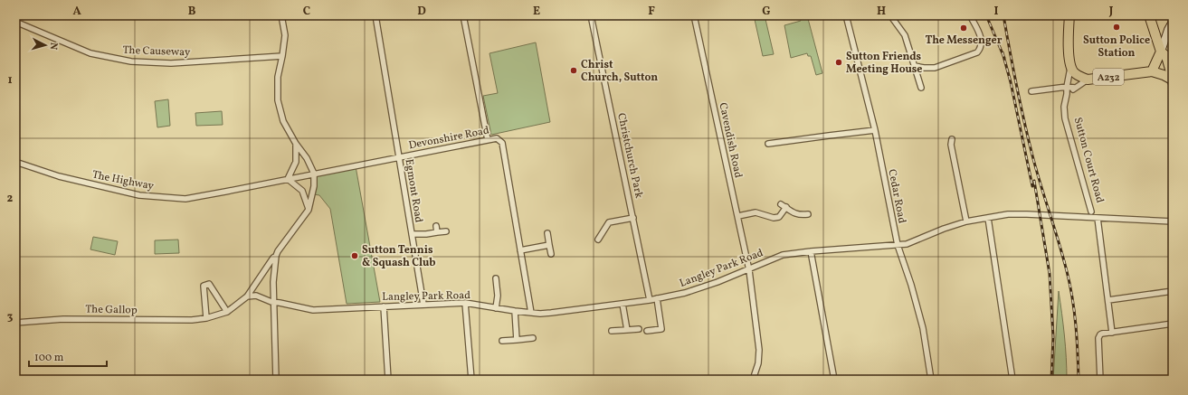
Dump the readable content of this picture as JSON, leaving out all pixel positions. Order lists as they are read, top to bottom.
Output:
{
  "streets": {
    "highway": ["A232", "Sutton Court Road"],
    "street": [
      "The Causeway",
      "Devonshire Road",
      "Cavendish Road",
      "Christchurch Park",
      "The Highway",
      "Egmont Road",
      "Cedar Road",
      "Langley Park Road",
      "The Gallop"
    ]
  },
  "crossings": [
    ["A232", "Sutton Court Road"],
    ["Devonshire Road", "The Highway"],
    ["Devonshire Road", "Egmont Road"],
    ["Devonshire Road", "Langley Park Road"],
    ["Devonshire Road", "The Gallop"],
    ["Cavendish Road", "Langley Park Road"],
    ["Christchurch Park", "Langley Park Road"],
    ["The Highway", "The Gallop"],
    ["Egmont Road", "Langley Park Road"],
    ["Cedar Road", "Langley Park Road"],
    ["Langley Park Road", "The Gallop"]
  ],
  "places": [
    "Sutton Police Station",
    "The Messenger",
    "Sutton Friends Meeting House",
    "Christ Church, Sutton",
    "Sutton Tennis & Squash Club"
  ],
  "scale_bar": "100 m",
  "north": "right",
  "grid": {
    "columns": [
      "A",
      "B",
      "C",
      "D",
      "E",
      "F",
      "G",
      "H",
      "I",
      "J"
    ],
    "rows": ["1", "2", "3"]
  }
}
